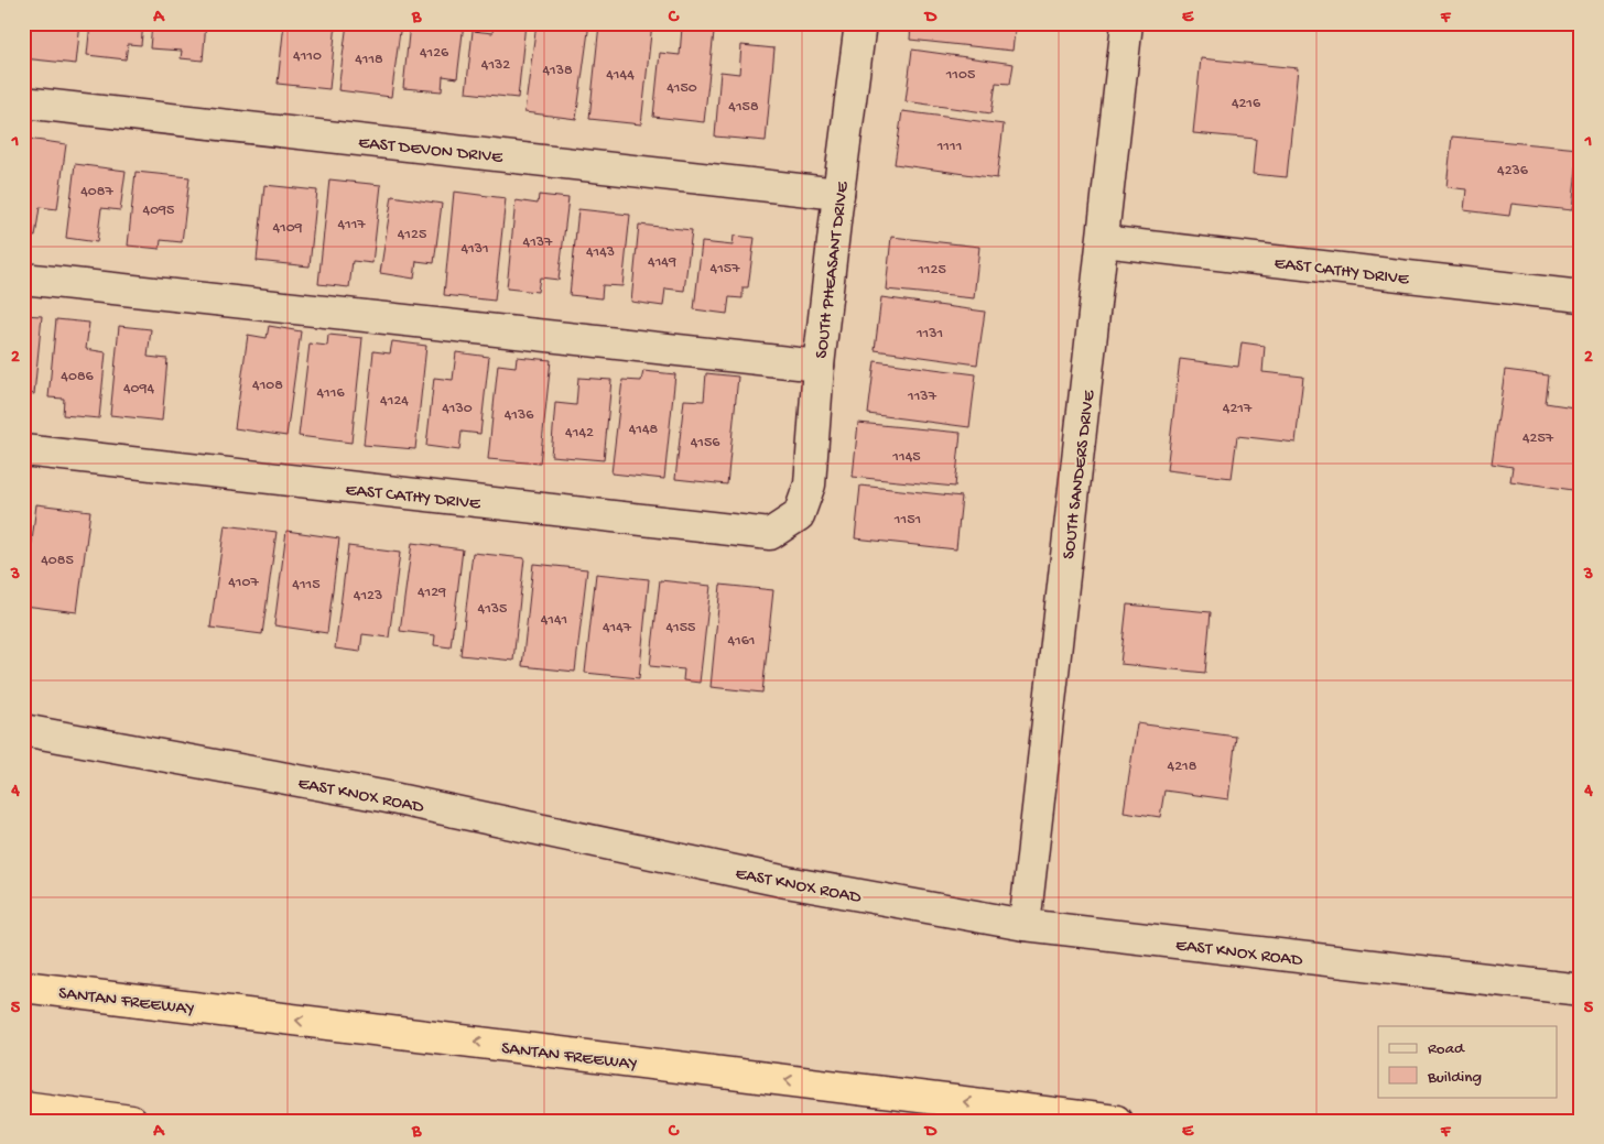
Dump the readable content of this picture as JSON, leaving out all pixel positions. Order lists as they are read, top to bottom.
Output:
{
  "streets": {
    "highway": ["SANTAN FREEWAY"],
    "street": [
      "EAST DEVON DRIVE",
      "EAST CATHY DRIVE",
      "SOUTH PHEASANT DRIVE",
      "SOUTH SANDERS DRIVE",
      "EAST KNOX ROAD"
    ]
  },
  "crossings": [
    ["EAST DEVON DRIVE", "SOUTH PHEASANT DRIVE"],
    ["EAST CATHY DRIVE", "SOUTH PHEASANT DRIVE"],
    ["EAST CATHY DRIVE", "SOUTH SANDERS DRIVE"],
    ["SOUTH SANDERS DRIVE", "EAST KNOX ROAD"]
  ],
  "one_way": ["SANTAN FREEWAY"],
  "house_numbers": [
    "4126",
    "4110",
    "4118",
    "4132",
    "4138",
    "4144",
    "1105",
    "4150",
    "4216",
    "4158",
    "1111",
    "4236",
    "4087",
    "4095",
    "4117",
    "4109",
    "4125",
    "4137",
    "4131",
    "4143",
    "4149",
    "4157",
    "1125",
    "1131",
    "4086",
    "4108",
    "4094",
    "4116",
    "1137",
    "4124",
    "4130",
    "4217",
    "4136",
    "4148",
    "4142",
    "4257",
    "4156",
    "1145",
    "1151",
    "4085",
    "4107",
    "4115",
    "4129",
    "4123",
    "4135",
    "4141",
    "4147",
    "4155",
    "4161",
    "4218"
  ],
  "legend": ["Road", "Building"],
  "grid": {
    "columns": [
      "A",
      "B",
      "C",
      "D",
      "E",
      "F"
    ],
    "rows": [
      "1",
      "2",
      "3",
      "4",
      "5"
    ]
  }
}
